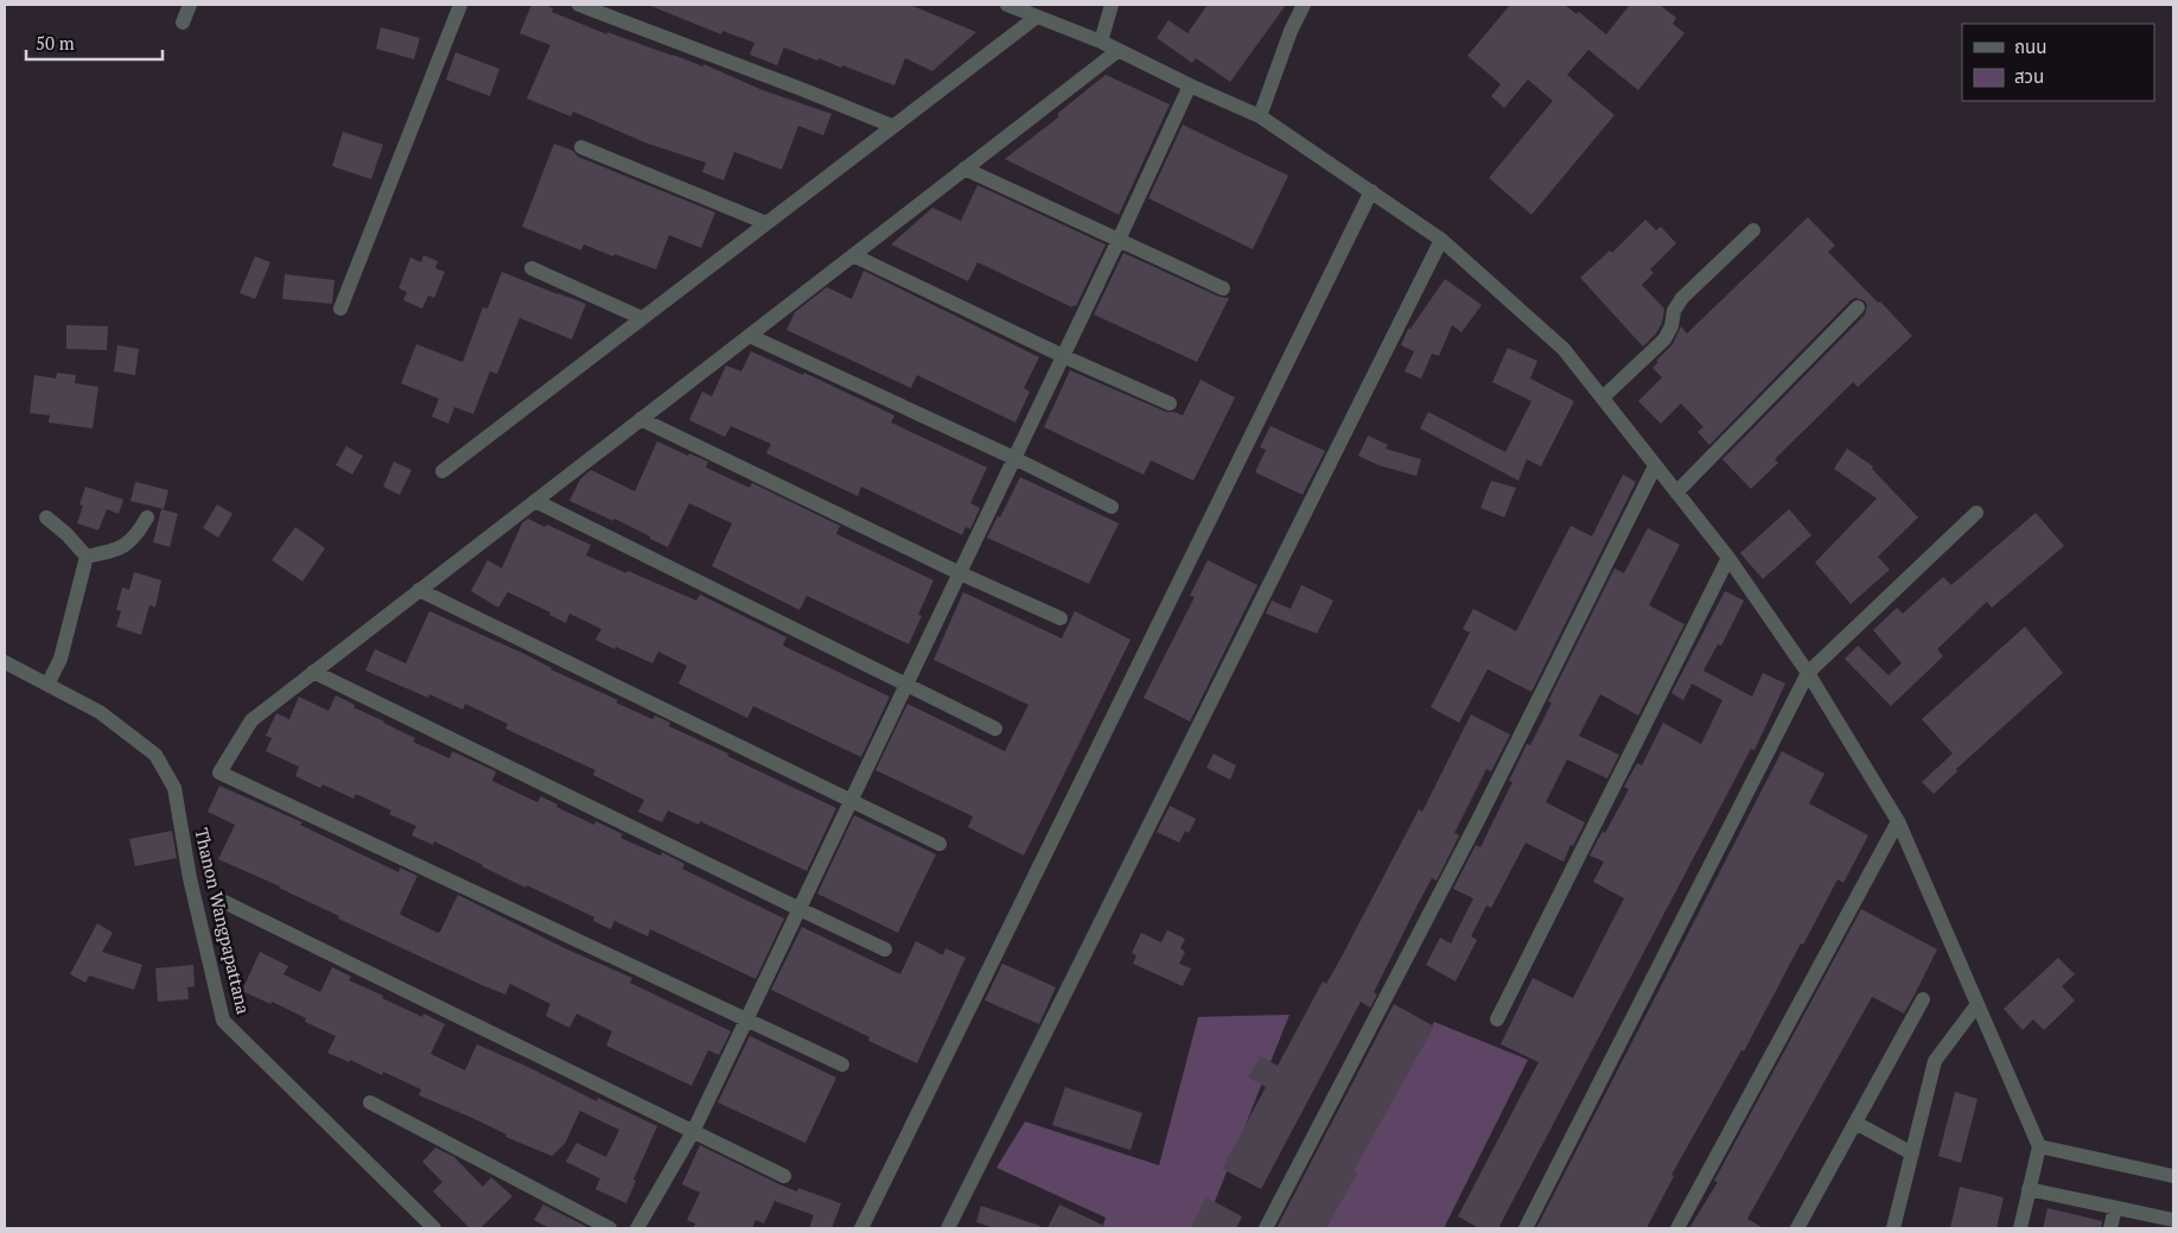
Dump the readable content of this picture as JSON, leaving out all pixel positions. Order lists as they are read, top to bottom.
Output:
{
  "streets": {
    "street": ["Thanon Wangpapattana"]
  },
  "legend": ["ถนน", "สวน"],
  "scale_bar": "50 m"
}
